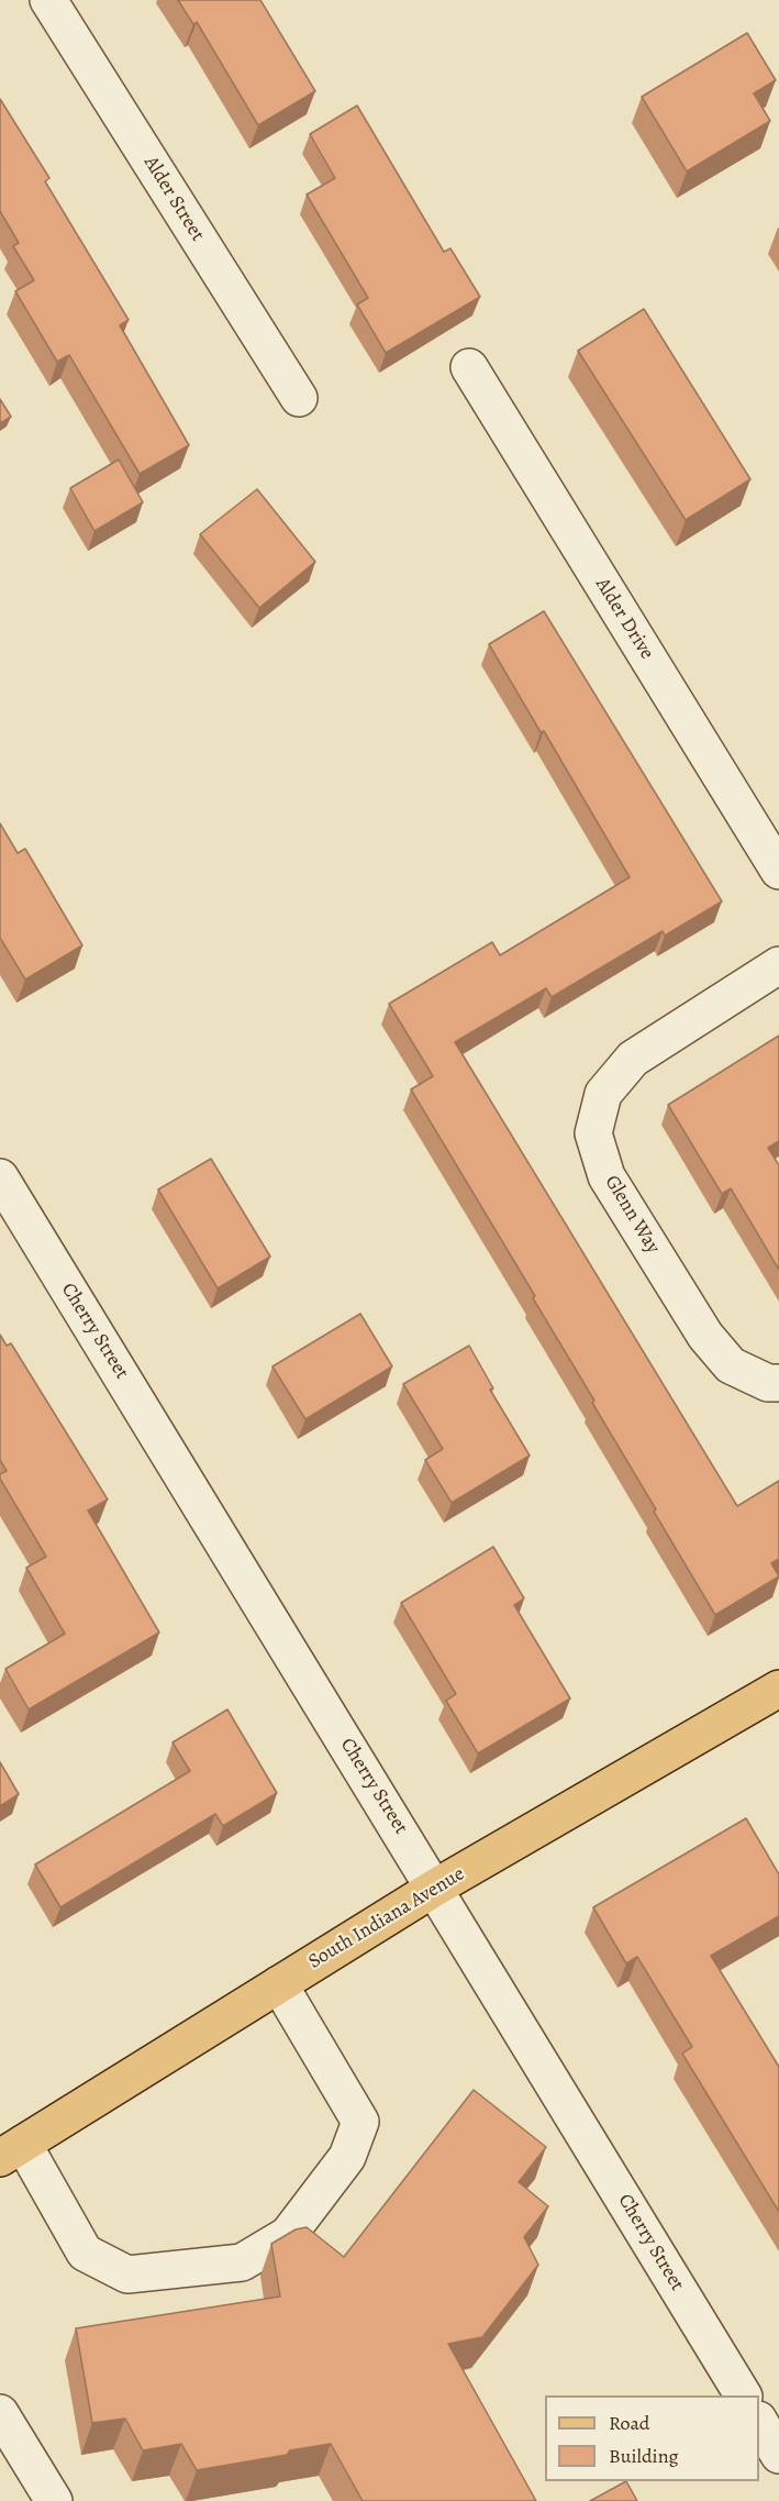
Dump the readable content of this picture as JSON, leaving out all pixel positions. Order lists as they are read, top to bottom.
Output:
{
  "streets": {
    "main road": ["South Indiana Avenue"],
    "street": [
      "Alder Street",
      "Alder Drive",
      "Glenn Way",
      "Cherry Street"
    ]
  },
  "crossings": [
    ["Cherry Street", "South Indiana Avenue"]
  ],
  "legend": ["Road", "Building"]
}
